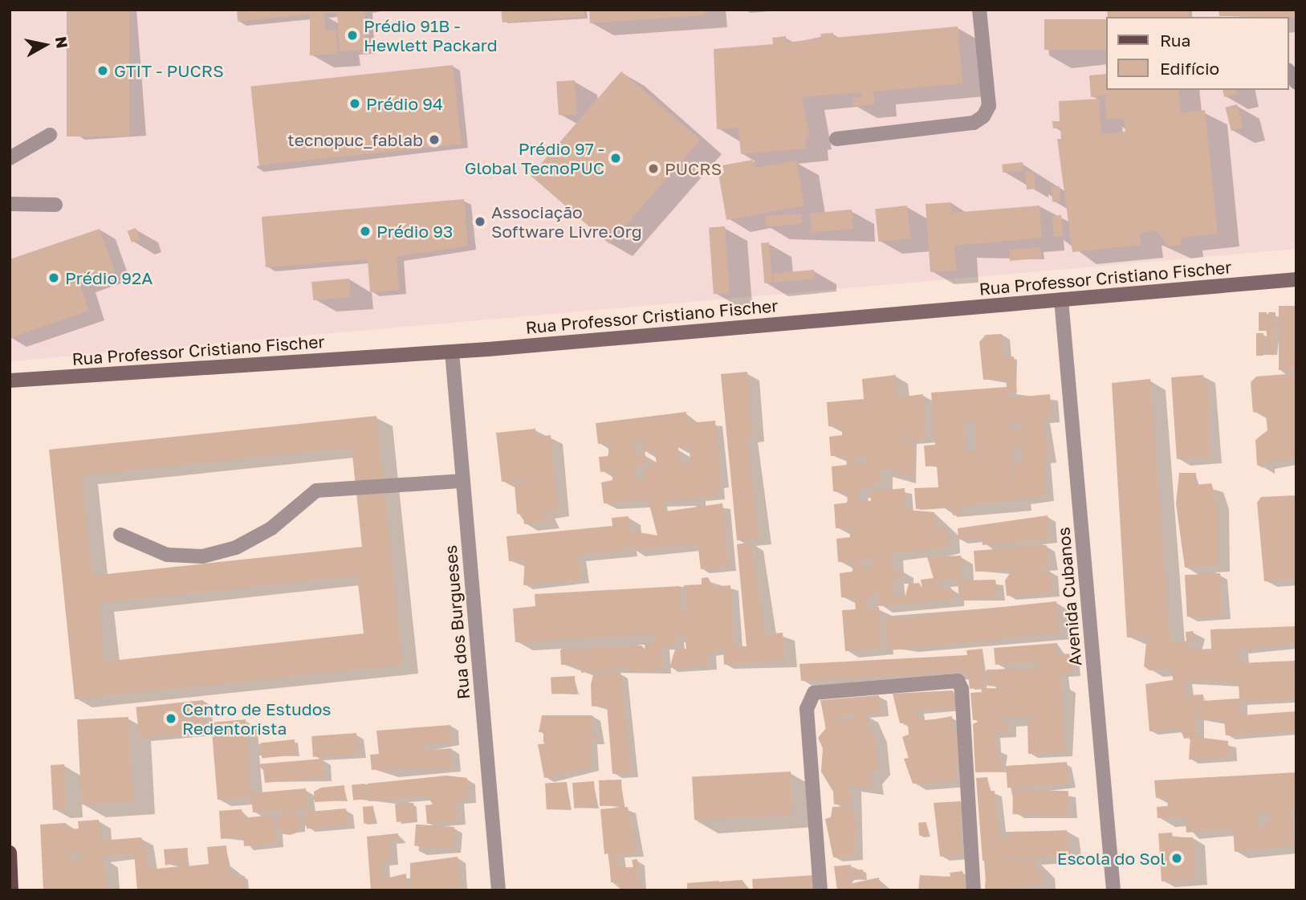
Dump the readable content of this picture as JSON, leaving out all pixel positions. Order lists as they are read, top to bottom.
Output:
{
  "streets": {
    "main road": ["Rua Professor Cristiano Fischer"],
    "street": ["Avenida Cubanos", "Rua dos Burgueses"]
  },
  "crossings": [
    ["Rua Professor Cristiano Fischer", "Avenida Cubanos"],
    ["Rua Professor Cristiano Fischer", "Rua dos Burgueses"]
  ],
  "places": [
    "Prédio 91B - Hewlett Packard",
    "GTIT - PUCRS",
    "Prédio 94",
    "tecnopuc_fablab",
    "Prédio 97 - Global TecnoPUC",
    "PUCRS",
    "Associação Software Livre.Org",
    "Prédio 93",
    "Prédio 92A",
    "Centro de Estudos Redentorista",
    "Escola do Sol"
  ],
  "legend": ["Rua", "Edifício"],
  "north": "right"
}
